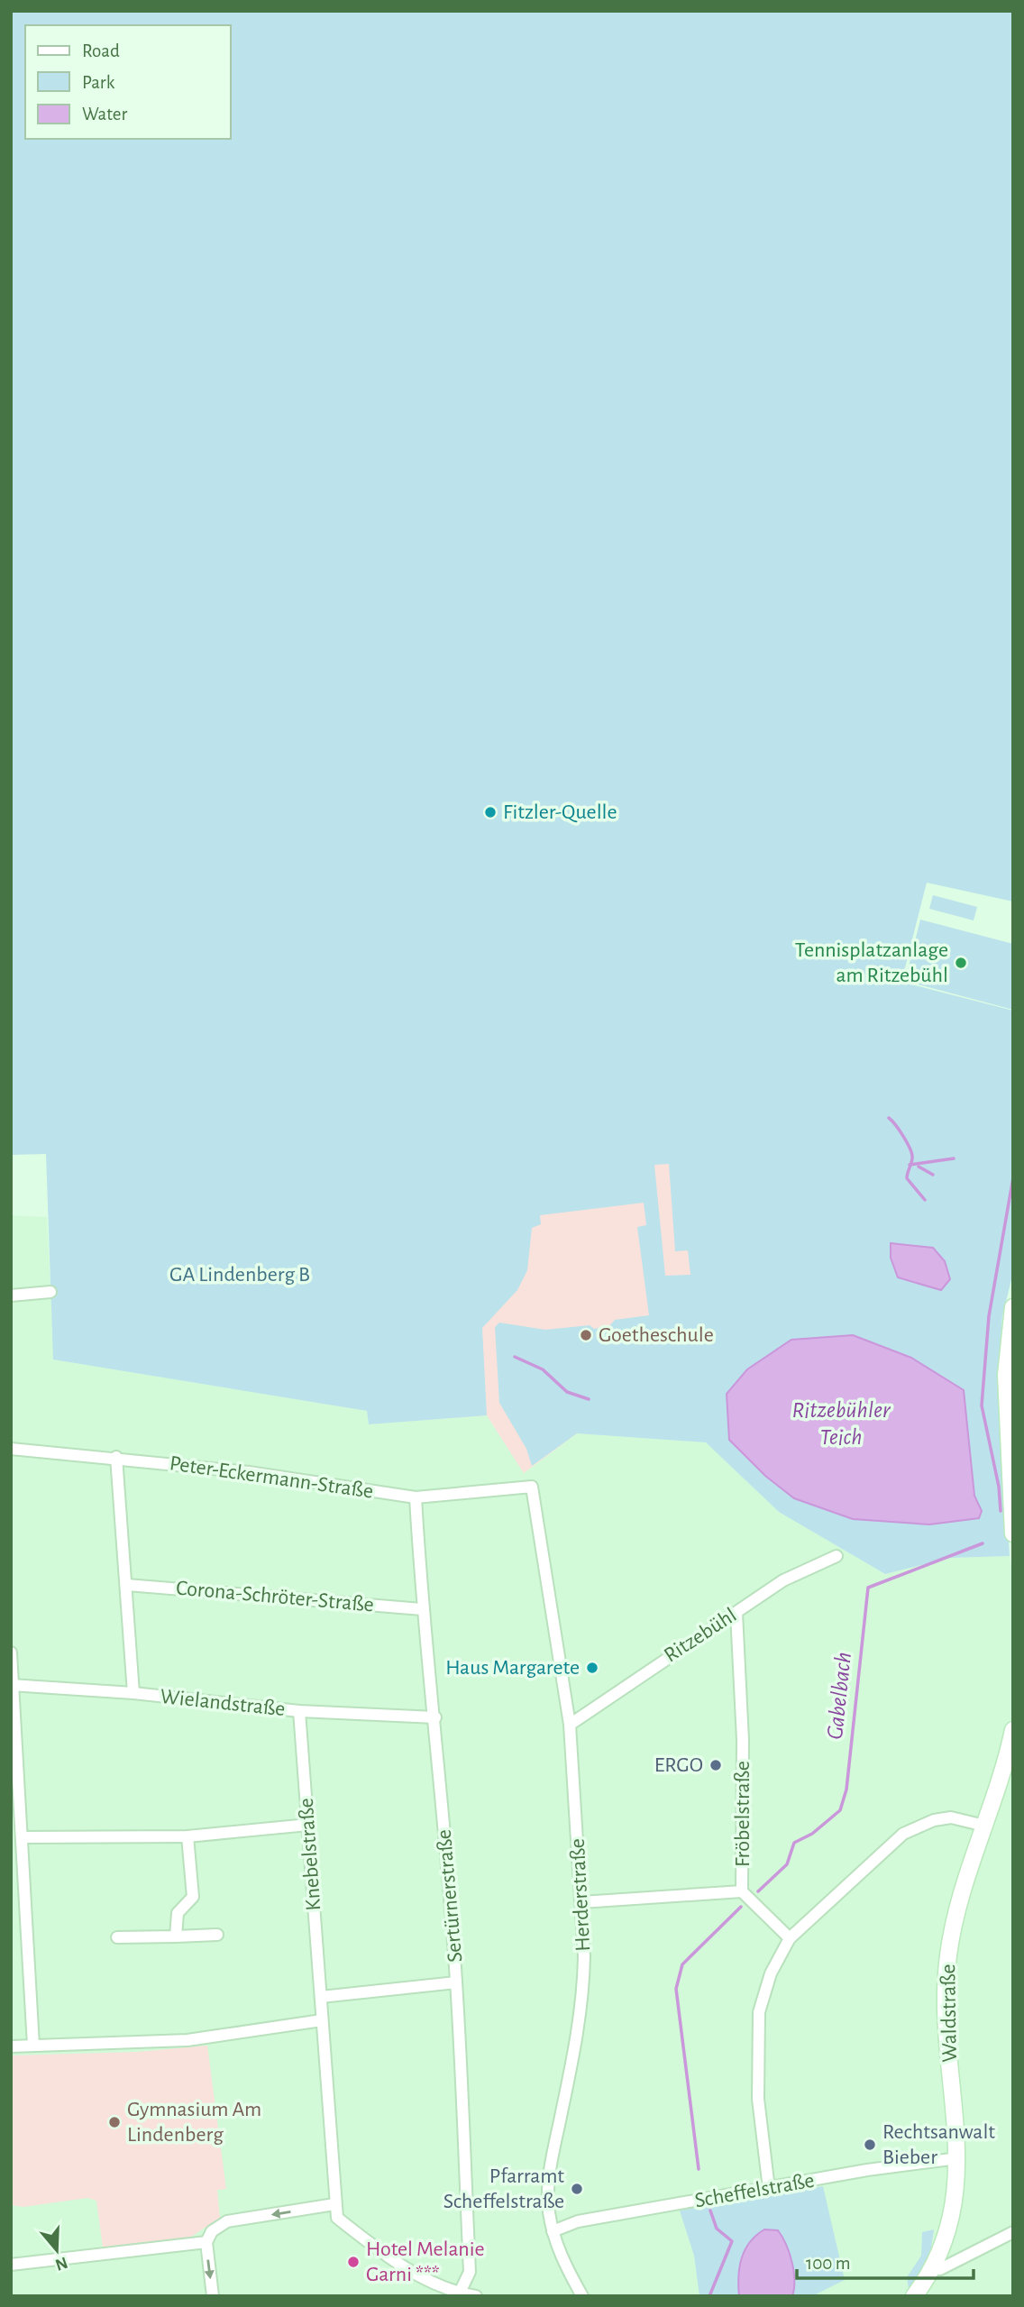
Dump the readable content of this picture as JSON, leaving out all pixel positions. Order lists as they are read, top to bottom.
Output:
{
  "streets": {
    "street": [
      "Peter-Eckermann-Straße",
      "Corona-Schröter-Straße",
      "Ritzebühl",
      "Wielandstraße",
      "Fröbelstraße",
      "Knebelstraße",
      "Herderstraße",
      "Sertürnerstraße",
      "Waldstraße",
      "Scheffelstraße"
    ]
  },
  "crossings": [
    ["Peter-Eckermann-Straße", "Herderstraße"],
    ["Peter-Eckermann-Straße", "Sertürnerstraße"],
    ["Corona-Schröter-Straße", "Sertürnerstraße"],
    ["Ritzebühl", "Fröbelstraße"],
    ["Ritzebühl", "Herderstraße"],
    ["Wielandstraße", "Knebelstraße"],
    ["Wielandstraße", "Sertürnerstraße"],
    ["Fröbelstraße", "Herderstraße"],
    ["Herderstraße", "Scheffelstraße"],
    ["Waldstraße", "Scheffelstraße"]
  ],
  "water": ["Ritzebühler Teich", "Gabelbach"],
  "parks": ["GA Lindenberg B"],
  "places": [
    "Fitzler-Quelle",
    "Tennisplatzanlage am Ritzebühl",
    "Goetheschule",
    "Haus Margarete",
    "ERGO",
    "Gymnasium Am Lindenberg",
    "Rechtsanwalt Bieber",
    "Pfarramt Scheffelstraße",
    "Hotel Melanie Garni ***"
  ],
  "legend": ["Road", "Park", "Water"],
  "scale_bar": "100 m",
  "north": "bottom"
}
